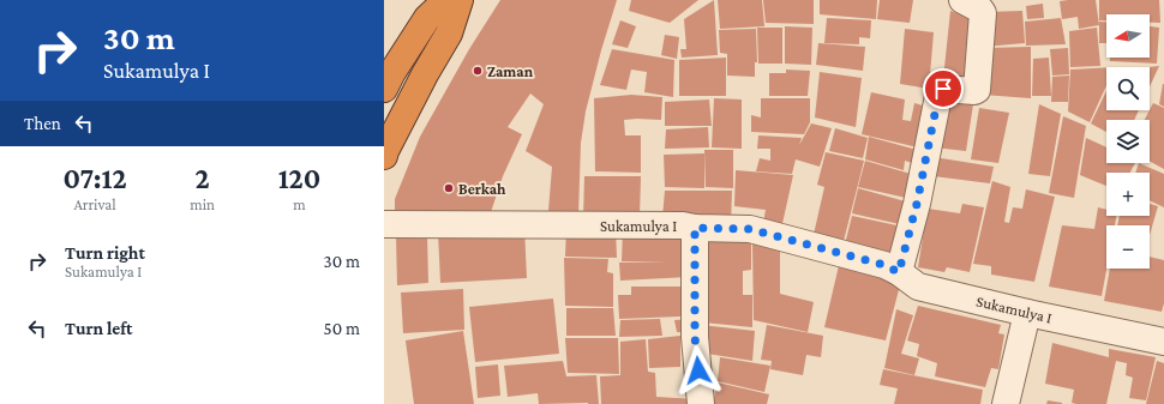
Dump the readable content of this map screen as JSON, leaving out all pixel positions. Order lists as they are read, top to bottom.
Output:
{
  "streets": {
    "street": ["Sukamulya I"]
  },
  "places": ["Zaman", "Berkah"],
  "north": "left",
  "page": {
    "turn": ["30 m", "Sukamulya I"],
    "map_buttons": ["+", "−"],
    "then": "Then",
    "eta": [
      "07:12",
      "Arrival",
      "2",
      "min",
      "120",
      "m"
    ],
    "list": [
      {
        "name": "Turn right",
        "note": "Sukamulya I",
        "value": "30 m"
      },
      {
        "name": "Turn left",
        "value": "50 m"
      }
    ]
  }
}
